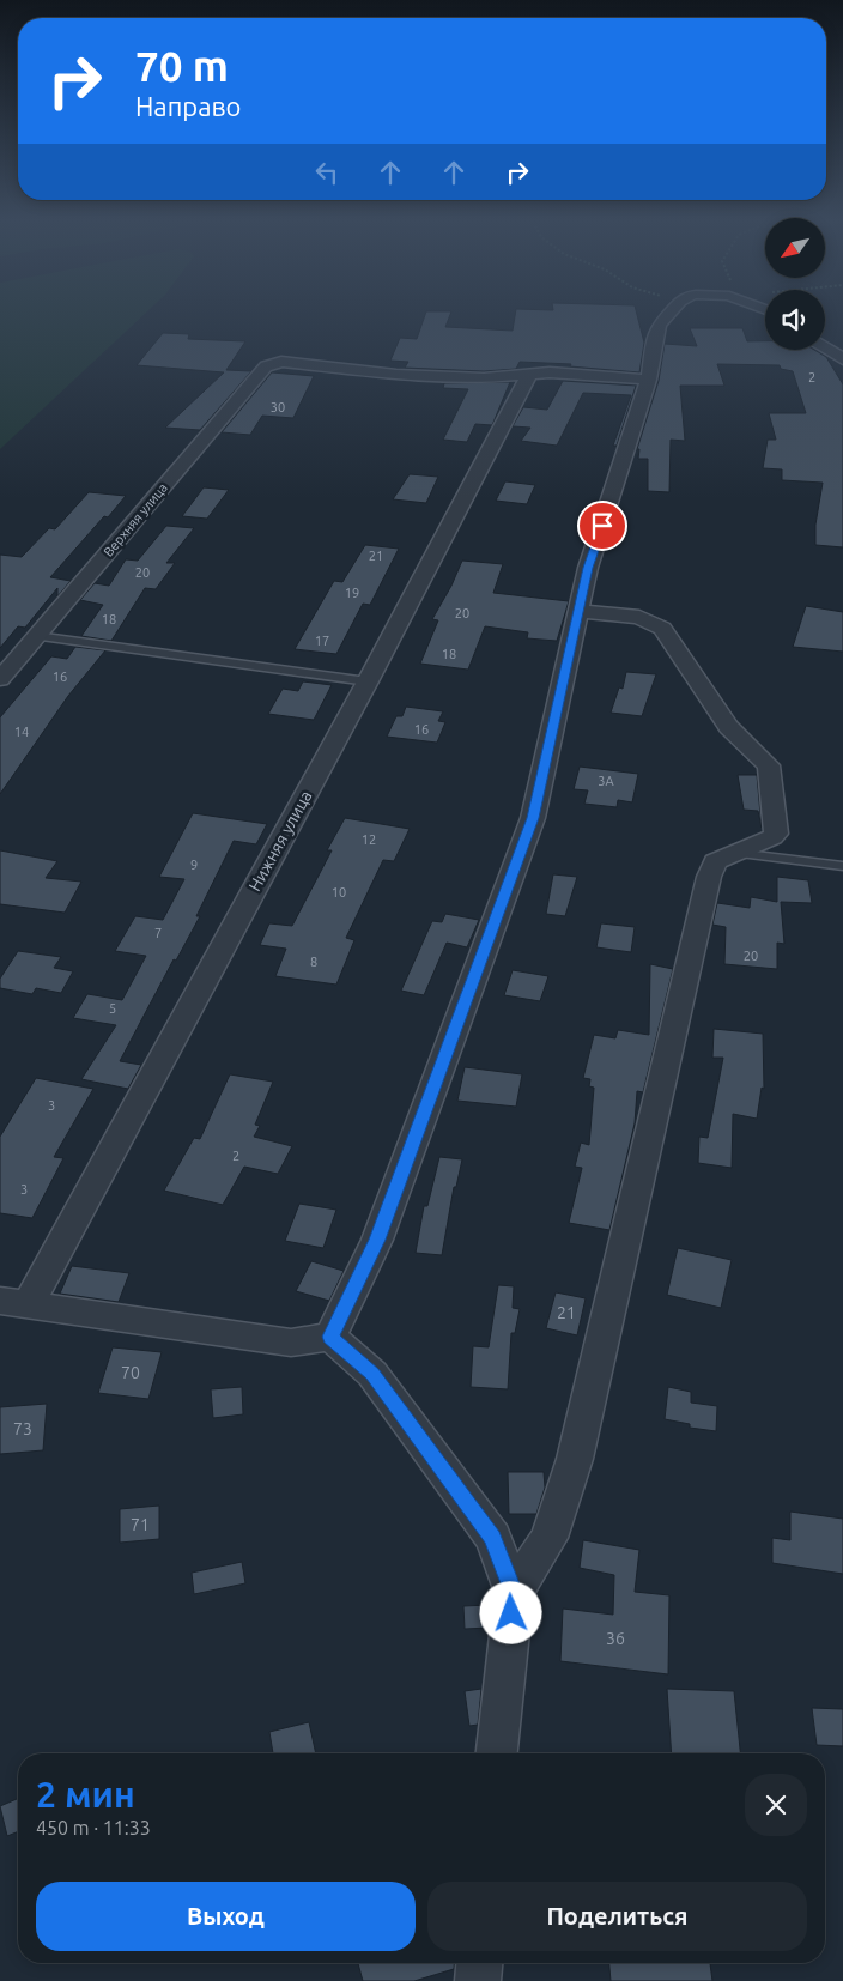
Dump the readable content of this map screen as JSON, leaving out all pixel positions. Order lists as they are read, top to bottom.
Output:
{
  "streets": {
    "street": ["Верхняя улица", "Нижняя улица"]
  },
  "crossings": [
    ["Верхняя улица", "Нижняя улица"]
  ],
  "house_numbers": [
    "2",
    "30",
    "21",
    "20",
    "19",
    "20",
    "18",
    "17",
    "18",
    "16",
    "16",
    "14",
    "3А",
    "12",
    "9",
    "10",
    "7",
    "20",
    "8",
    "5",
    "3",
    "2",
    "3",
    "21",
    "70",
    "73",
    "71",
    "36"
  ],
  "north": "bottom left",
  "page": {
    "turn": ["70 m", "Направо"],
    "heading": ["2 мин", "450 m · 11:33"],
    "buttons": ["Выход", "Поделиться"]
  }
}
